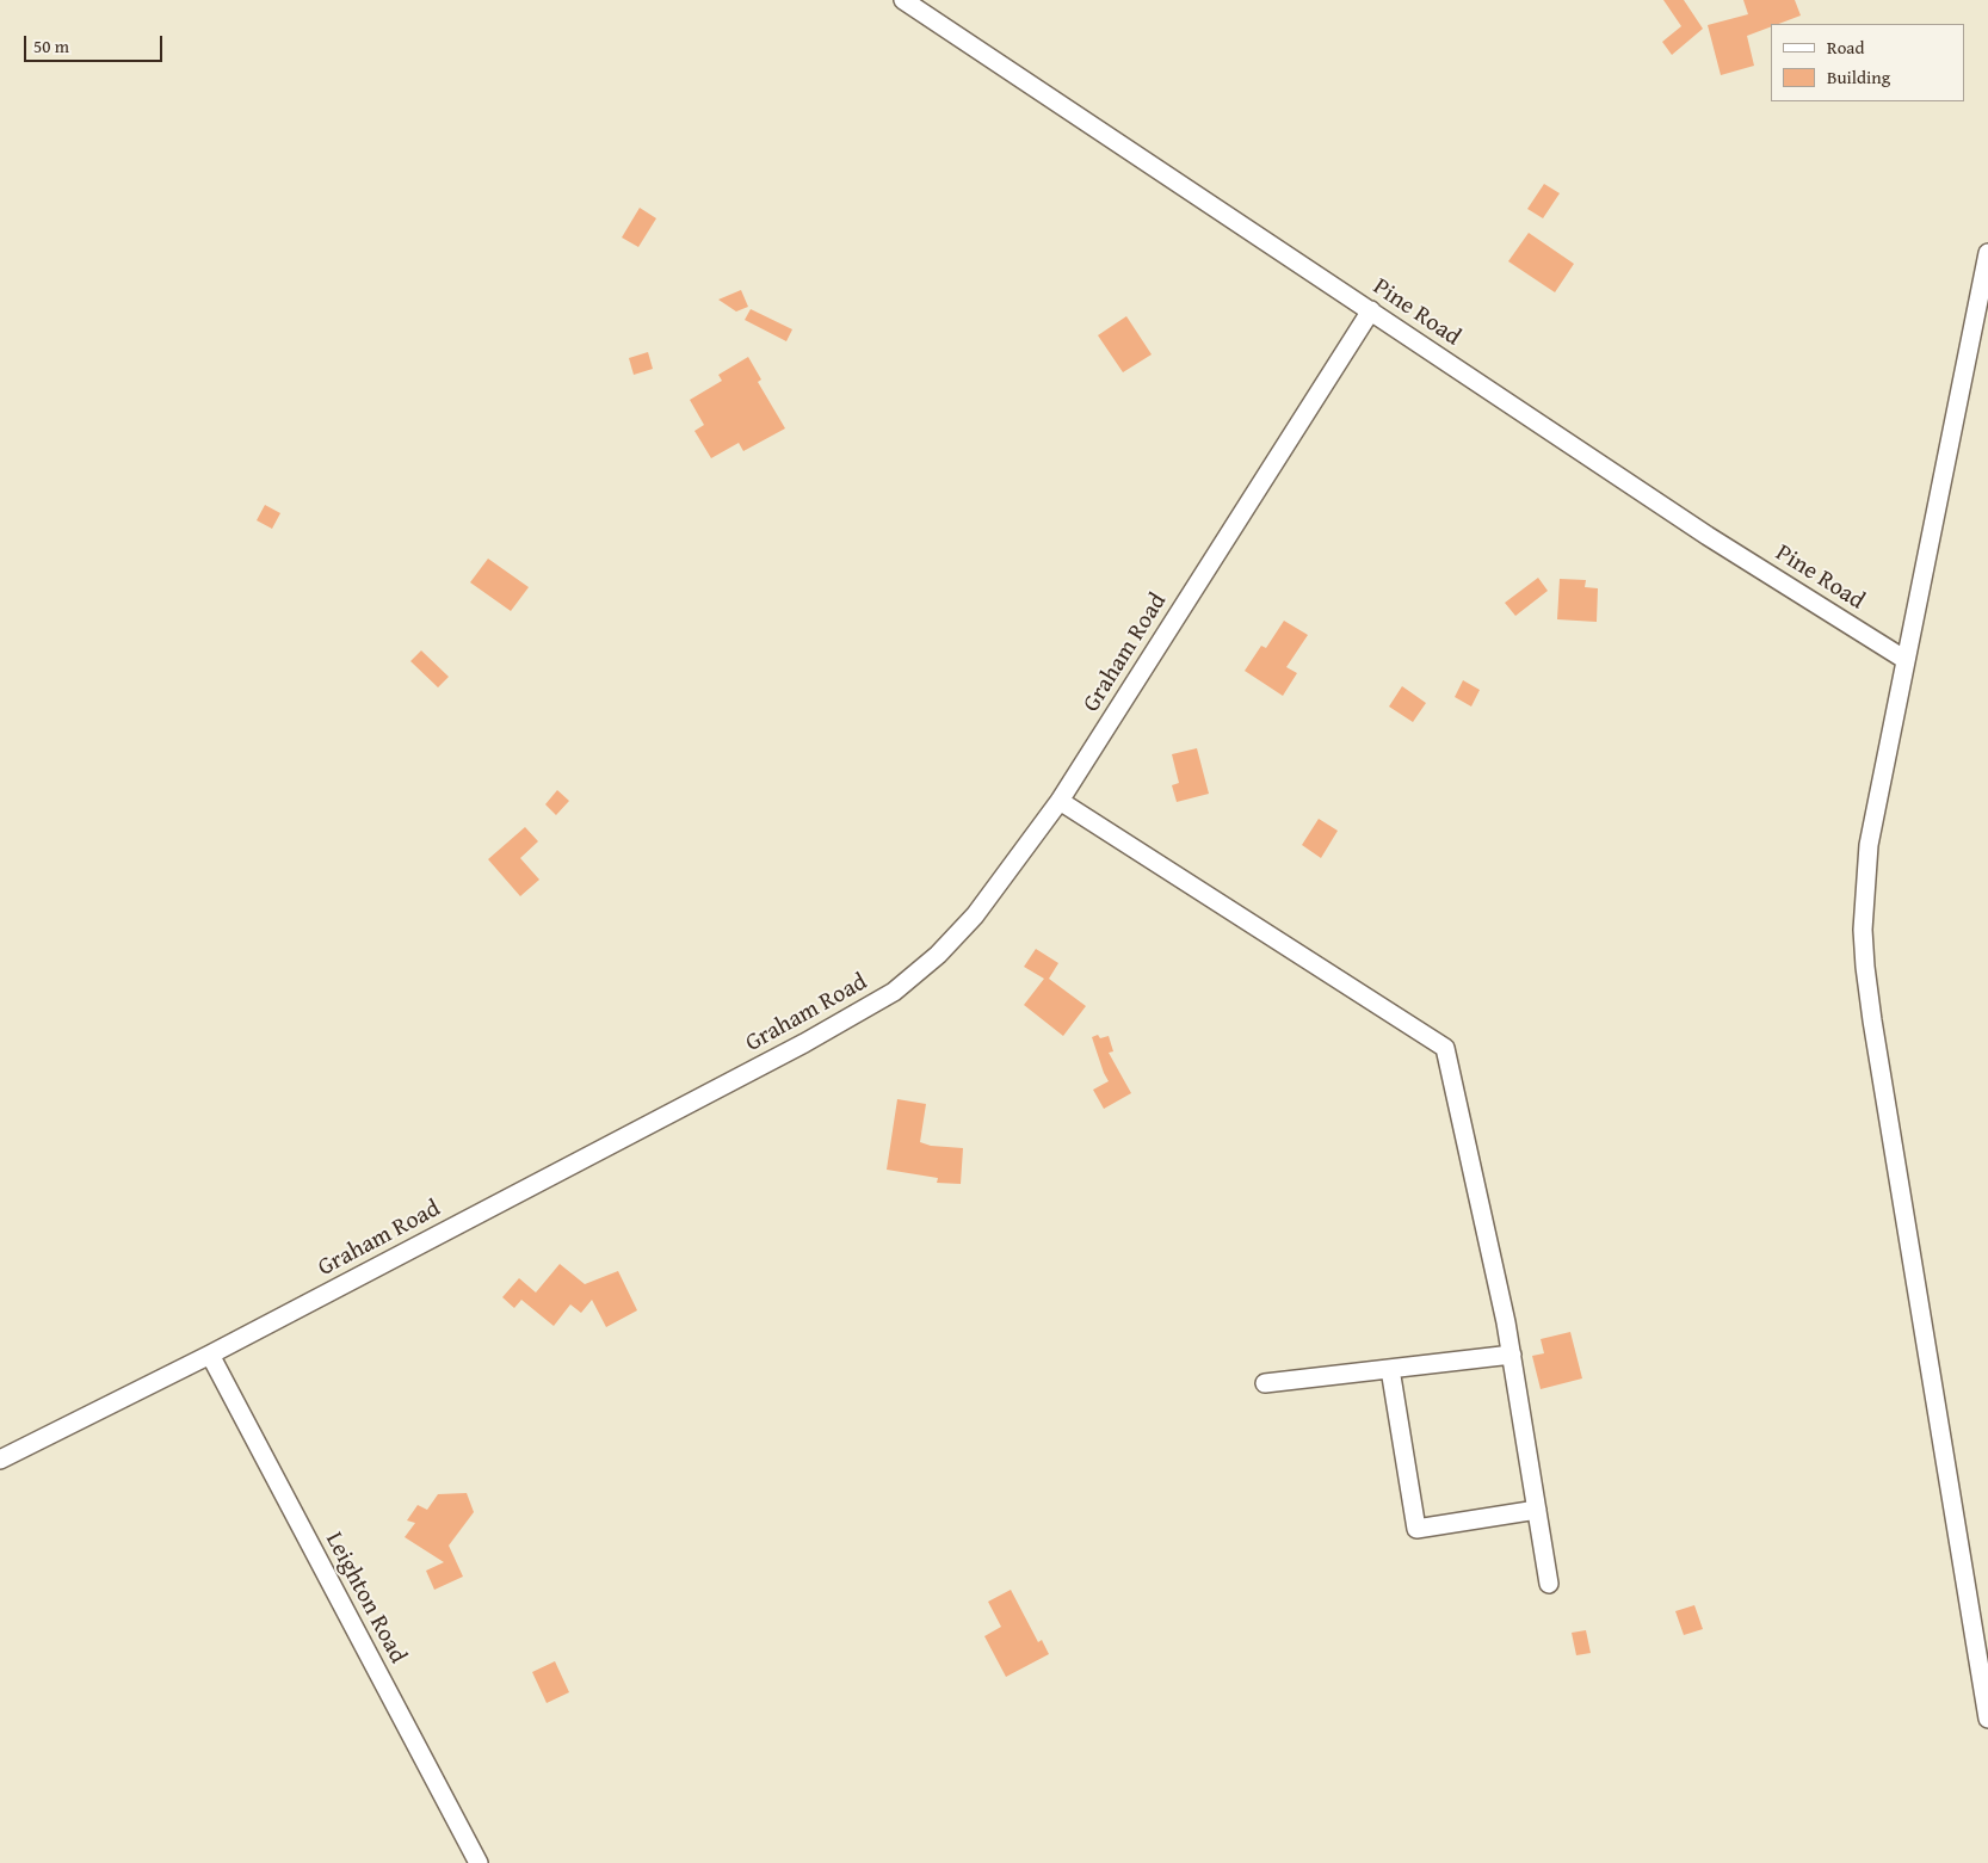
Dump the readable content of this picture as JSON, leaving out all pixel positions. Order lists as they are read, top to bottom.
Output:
{
  "streets": {
    "street": ["Pine Road", "Graham Road", "Leighton Road"]
  },
  "crossings": [
    ["Pine Road", "Graham Road"],
    ["Graham Road", "Leighton Road"]
  ],
  "legend": ["Road", "Building"],
  "scale_bar": "50 m"
}
